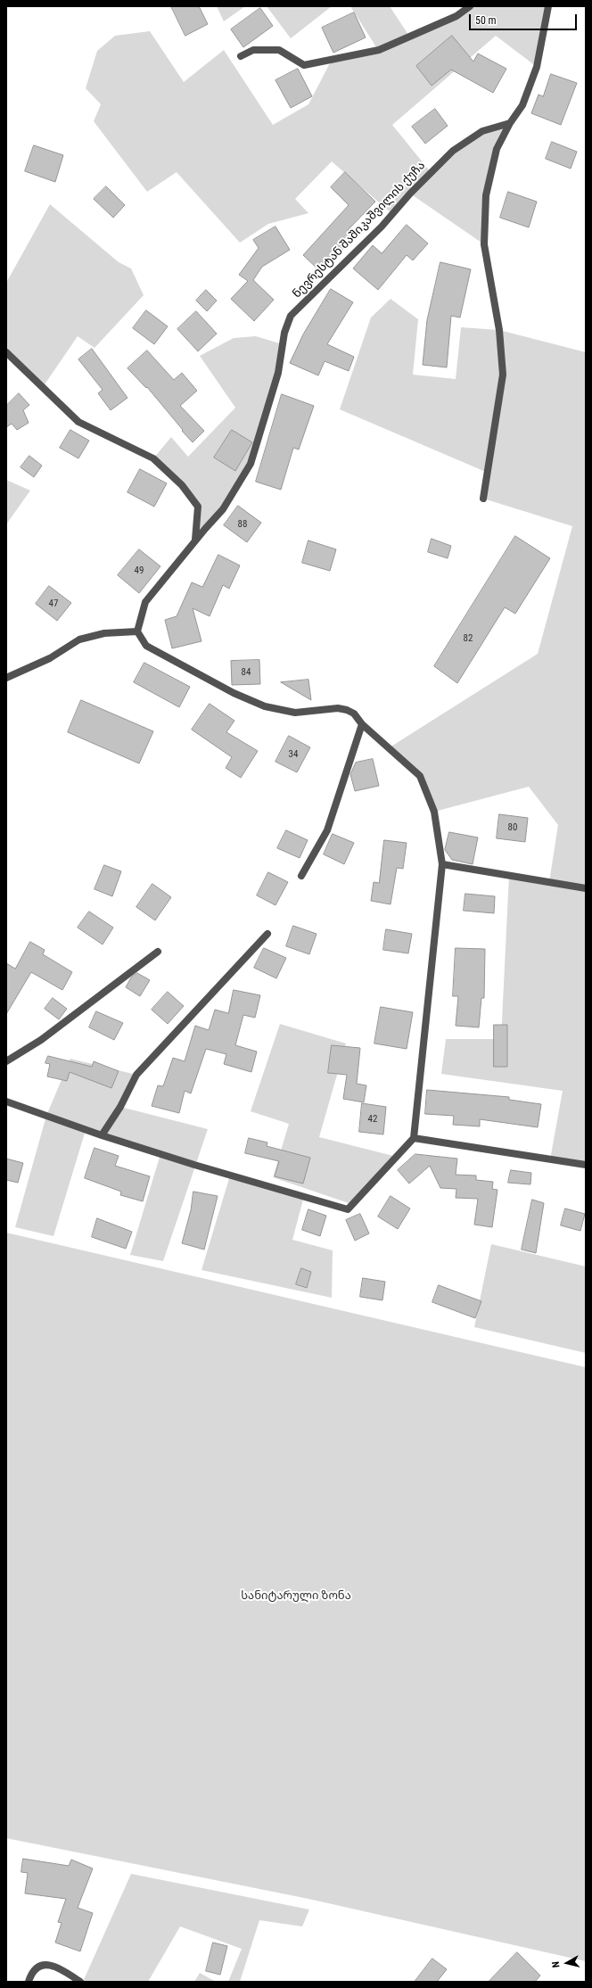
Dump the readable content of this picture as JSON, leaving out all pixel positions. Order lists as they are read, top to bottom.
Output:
{
  "streets": {
    "street": ["ნევრესტან შაშიკაშვილის ქუჩა"]
  },
  "parks": ["სანიტარული ზონა"],
  "house_numbers": [
    "88",
    "49",
    "47",
    "82",
    "84",
    "34",
    "80",
    "42"
  ],
  "scale_bar": "50 m",
  "north": "left"
}
